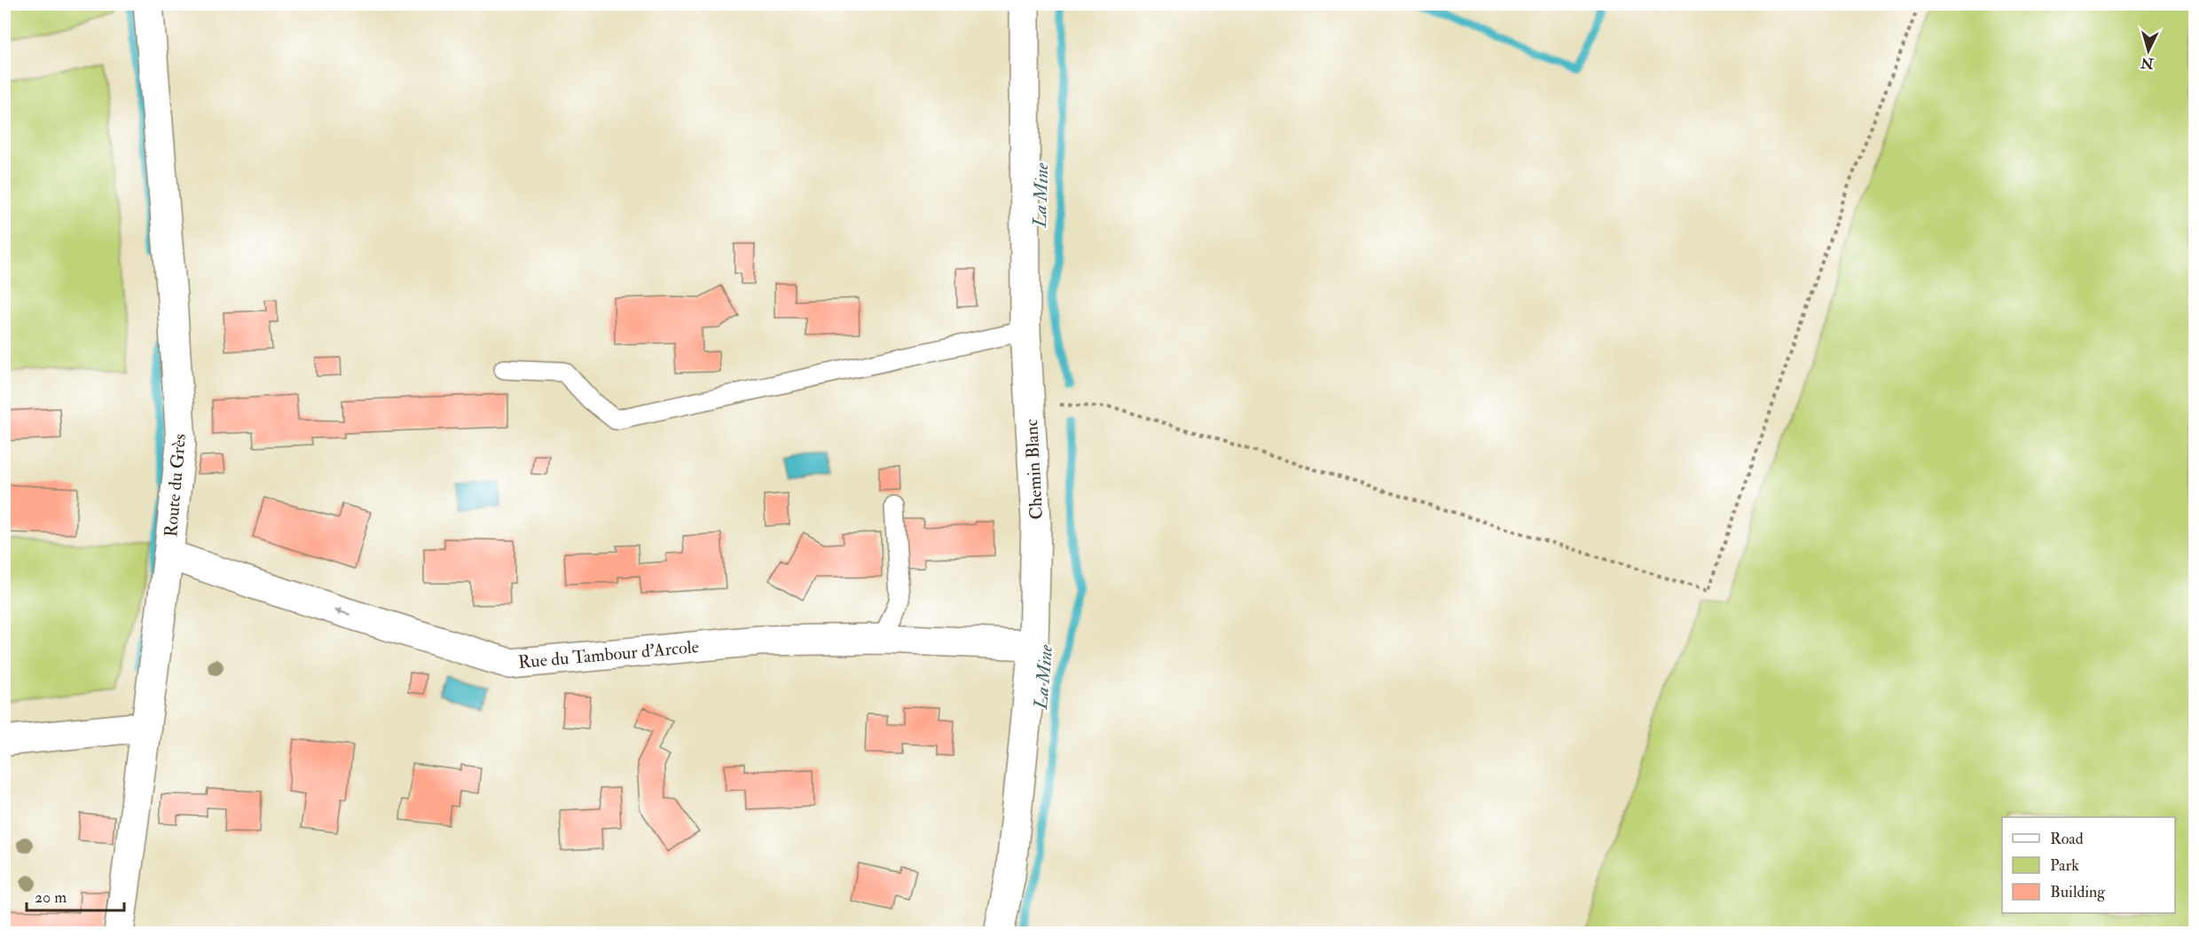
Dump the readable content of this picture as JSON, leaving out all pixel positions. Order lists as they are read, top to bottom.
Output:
{
  "streets": {
    "street": ["Chemin Blanc", "Route du Grès", "Rue du Tambour d'Arcole"]
  },
  "crossings": [
    ["Chemin Blanc", "Rue du Tambour d'Arcole"],
    ["Route du Grès", "Rue du Tambour d'Arcole"]
  ],
  "one_way": ["Rue du Tambour d'Arcole"],
  "water": ["La Mine"],
  "legend": ["Road", "Park", "Building"],
  "scale_bar": "20 m",
  "north": "bottom"
}
